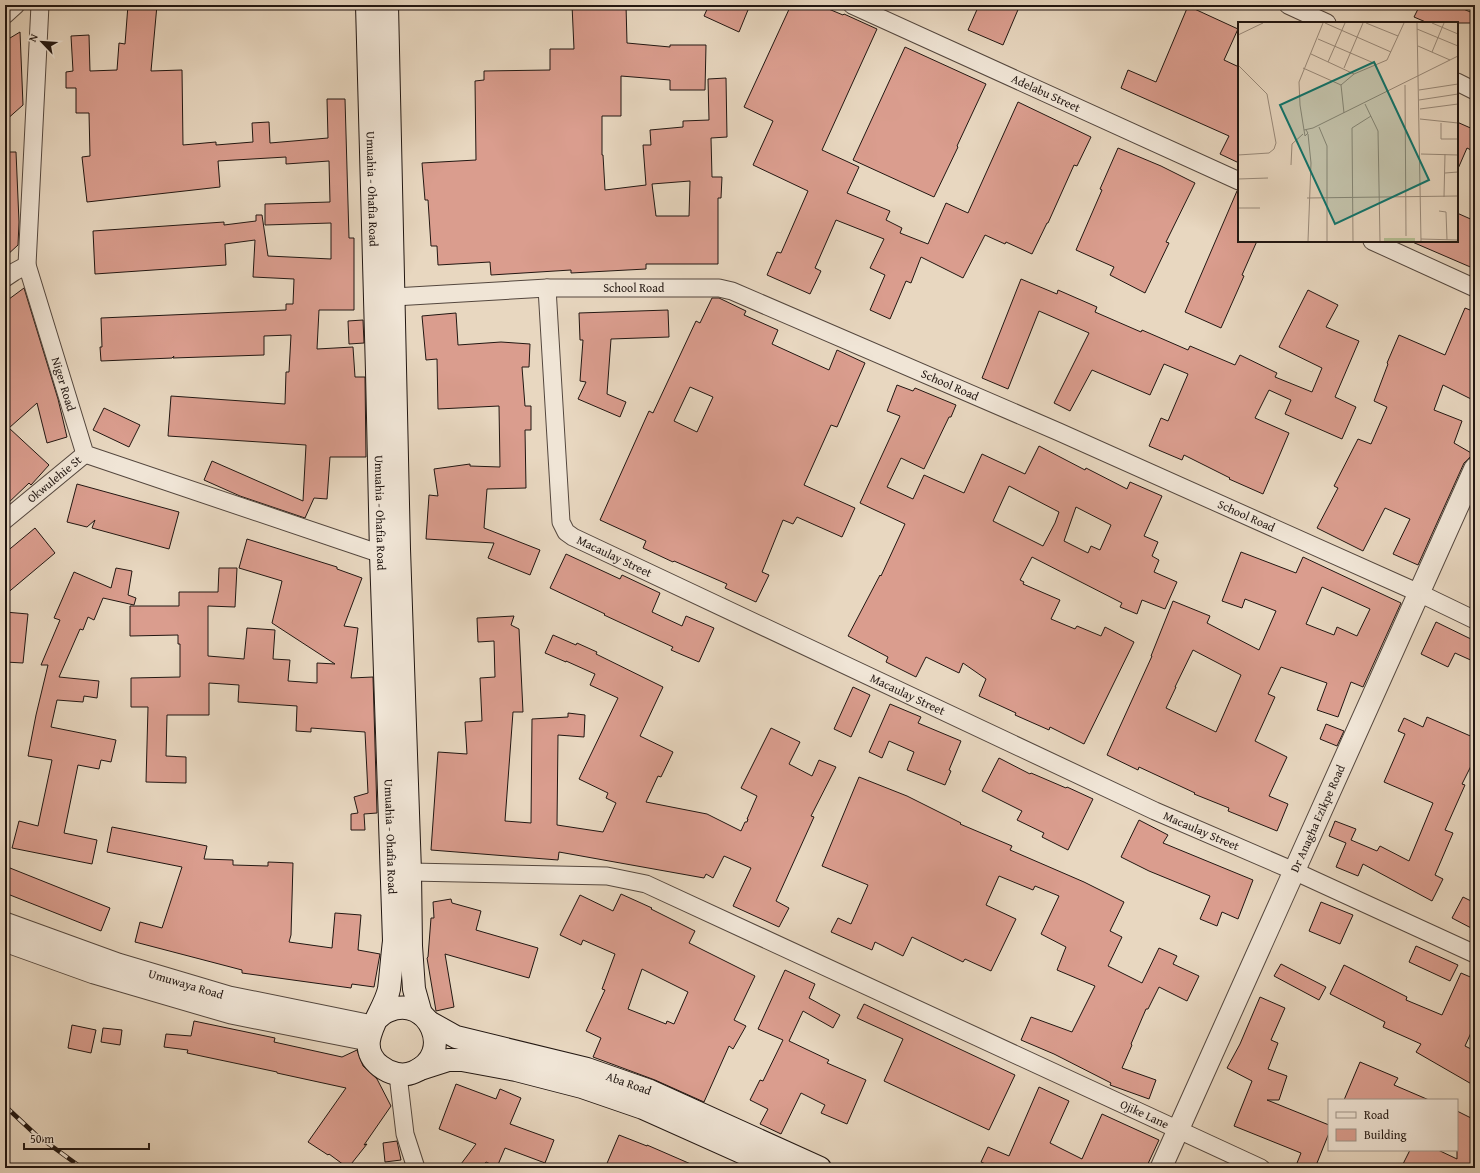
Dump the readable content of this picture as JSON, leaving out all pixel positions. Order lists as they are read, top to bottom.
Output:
{
  "streets": {
    "main road": ["Umuahia - Ohafia Road", "Aba Road"],
    "street": [
      "Adelabu Street",
      "School Road",
      "Niger Road",
      "Okwulehie St",
      "Macaulay Street",
      "Dr Anagha Ezikpe Road",
      "Umuwaya Road",
      "Ojike Lane"
    ]
  },
  "crossings": [
    ["Umuahia - Ohafia Road", "School Road"],
    ["Umuahia - Ohafia Road", "Umuwaya Road"],
    ["Umuahia - Ohafia Road", "Aba Road"],
    ["Umuahia - Ohafia Road", "Ojike Lane"],
    ["School Road", "Macaulay Street"],
    ["School Road", "Dr Anagha Ezikpe Road"],
    ["Niger Road", "Okwulehie St"],
    ["Macaulay Street", "Dr Anagha Ezikpe Road"],
    ["Dr Anagha Ezikpe Road", "Ojike Lane"],
    ["Umuwaya Road", "Aba Road"]
  ],
  "legend": ["Road", "Building"],
  "scale_bar": "50 m",
  "north": "top left"
}
